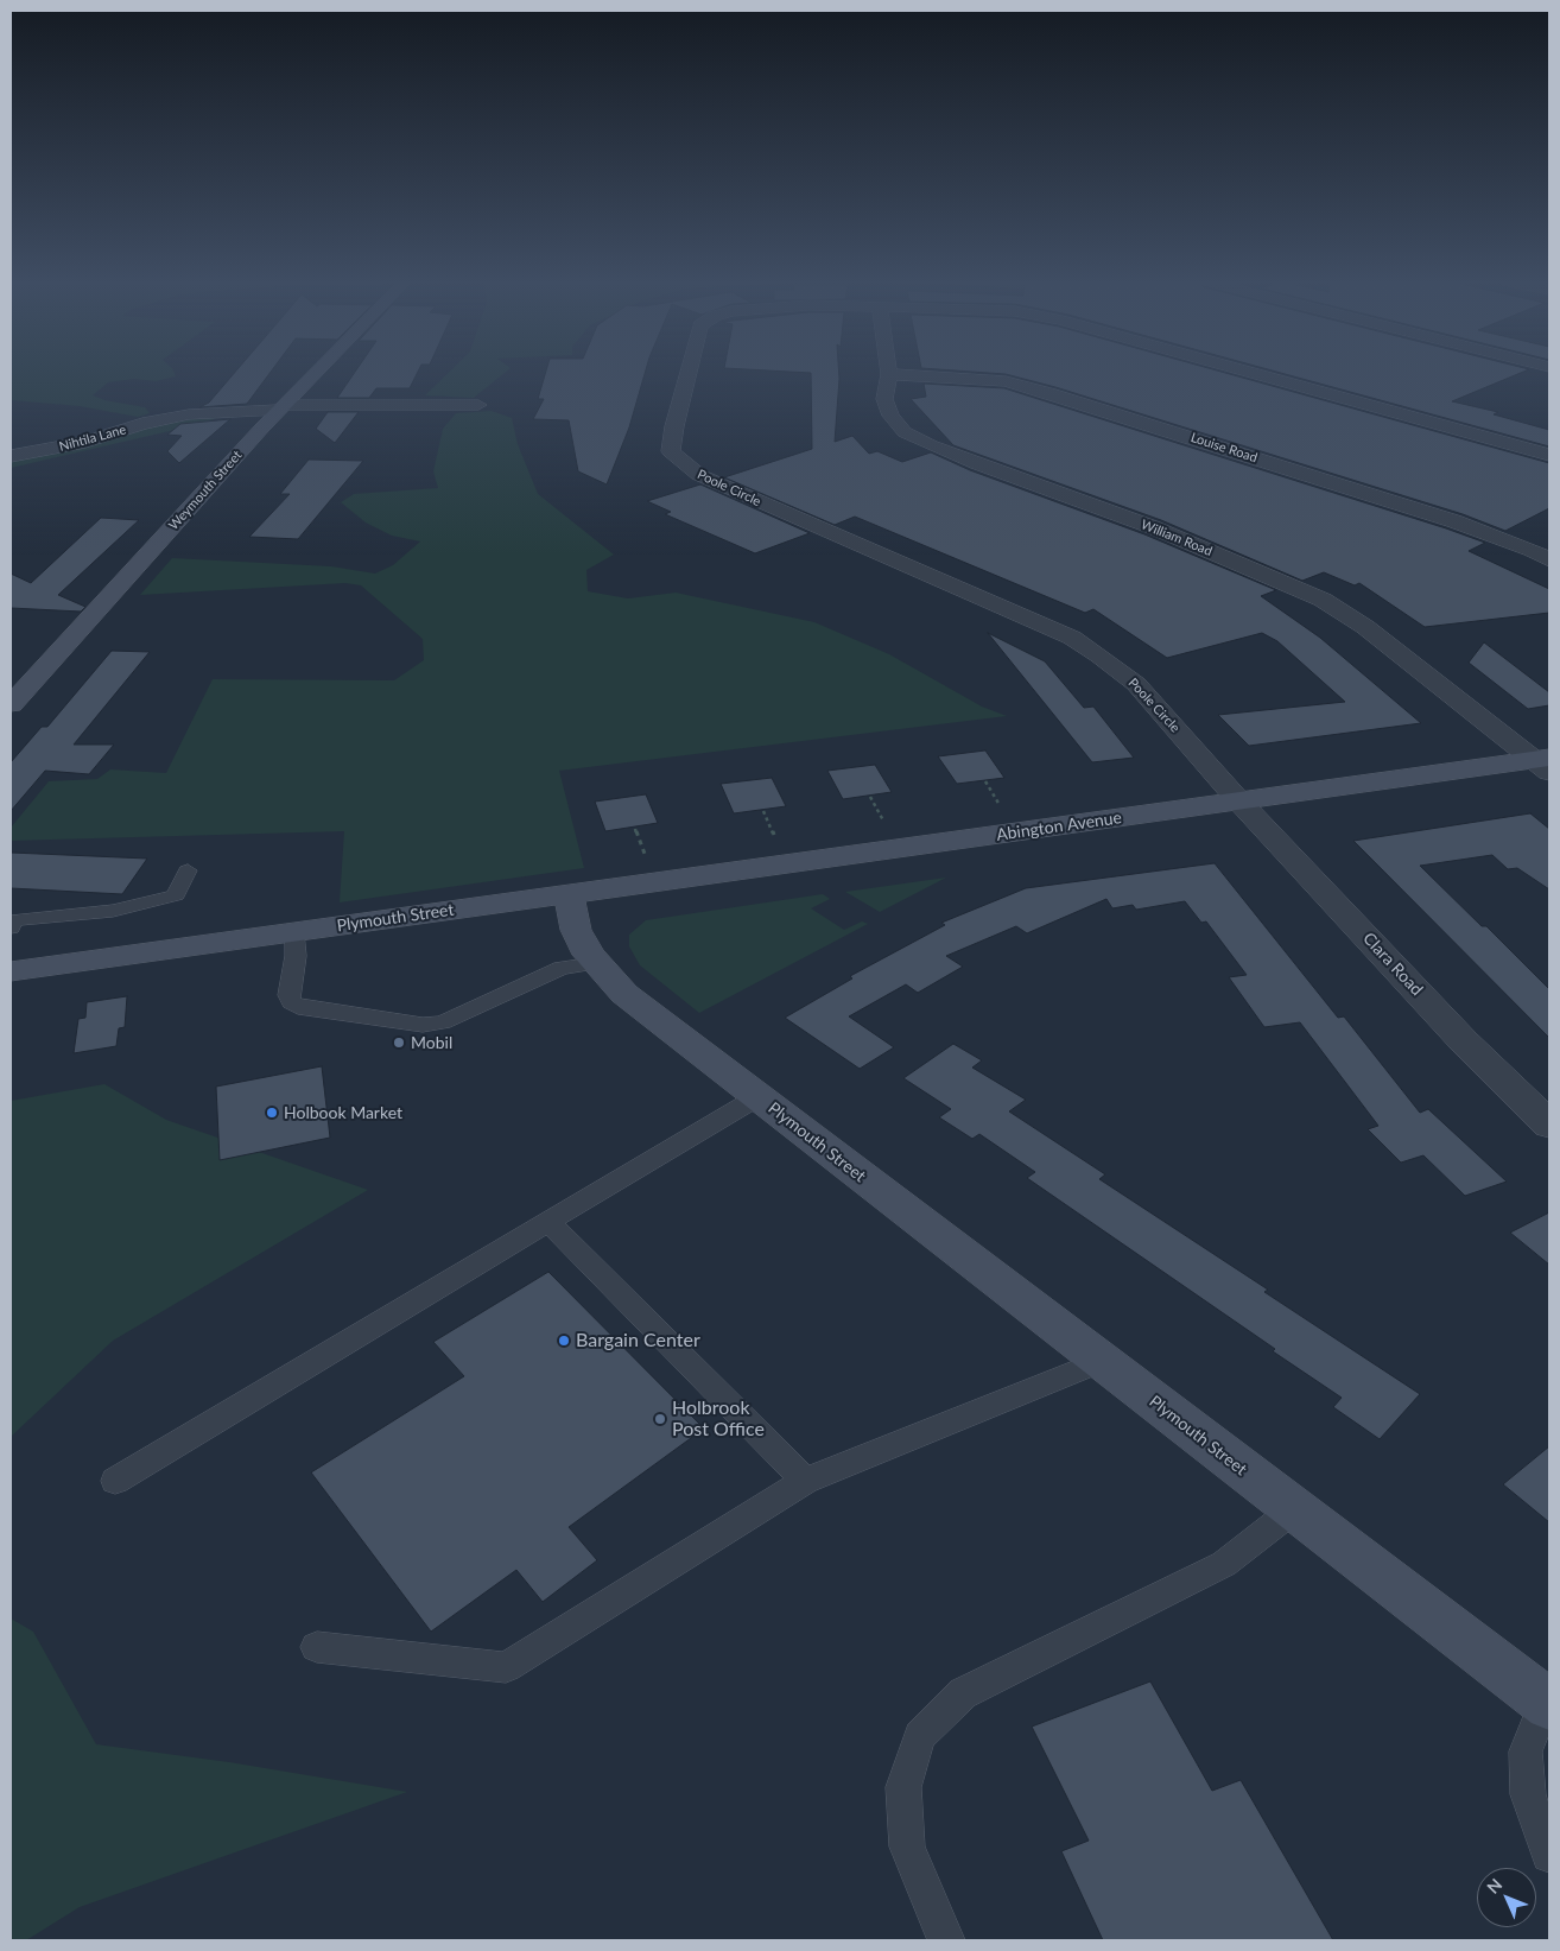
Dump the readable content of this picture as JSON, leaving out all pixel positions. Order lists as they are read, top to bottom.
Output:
{
  "streets": {
    "main road": ["Weymouth Street", "Abington Avenue", "Plymouth Street"],
    "street": [
      "Nihtila Lane",
      "Louise Road",
      "Poole Circle",
      "William Road",
      "Clara Road"
    ]
  },
  "crossings": [
    ["Nihtila Lane", "Weymouth Street"],
    ["Louise Road", "William Road"],
    ["Poole Circle", "Abington Avenue"],
    ["Poole Circle", "Clara Road"],
    ["William Road", "Abington Avenue"],
    ["Abington Avenue", "Plymouth Street"],
    ["Abington Avenue", "Clara Road"]
  ],
  "places": [
    "Mobil",
    "Holbook Market",
    "Bargain Center",
    "Holbrook Post Office"
  ],
  "north": "top left"
}
